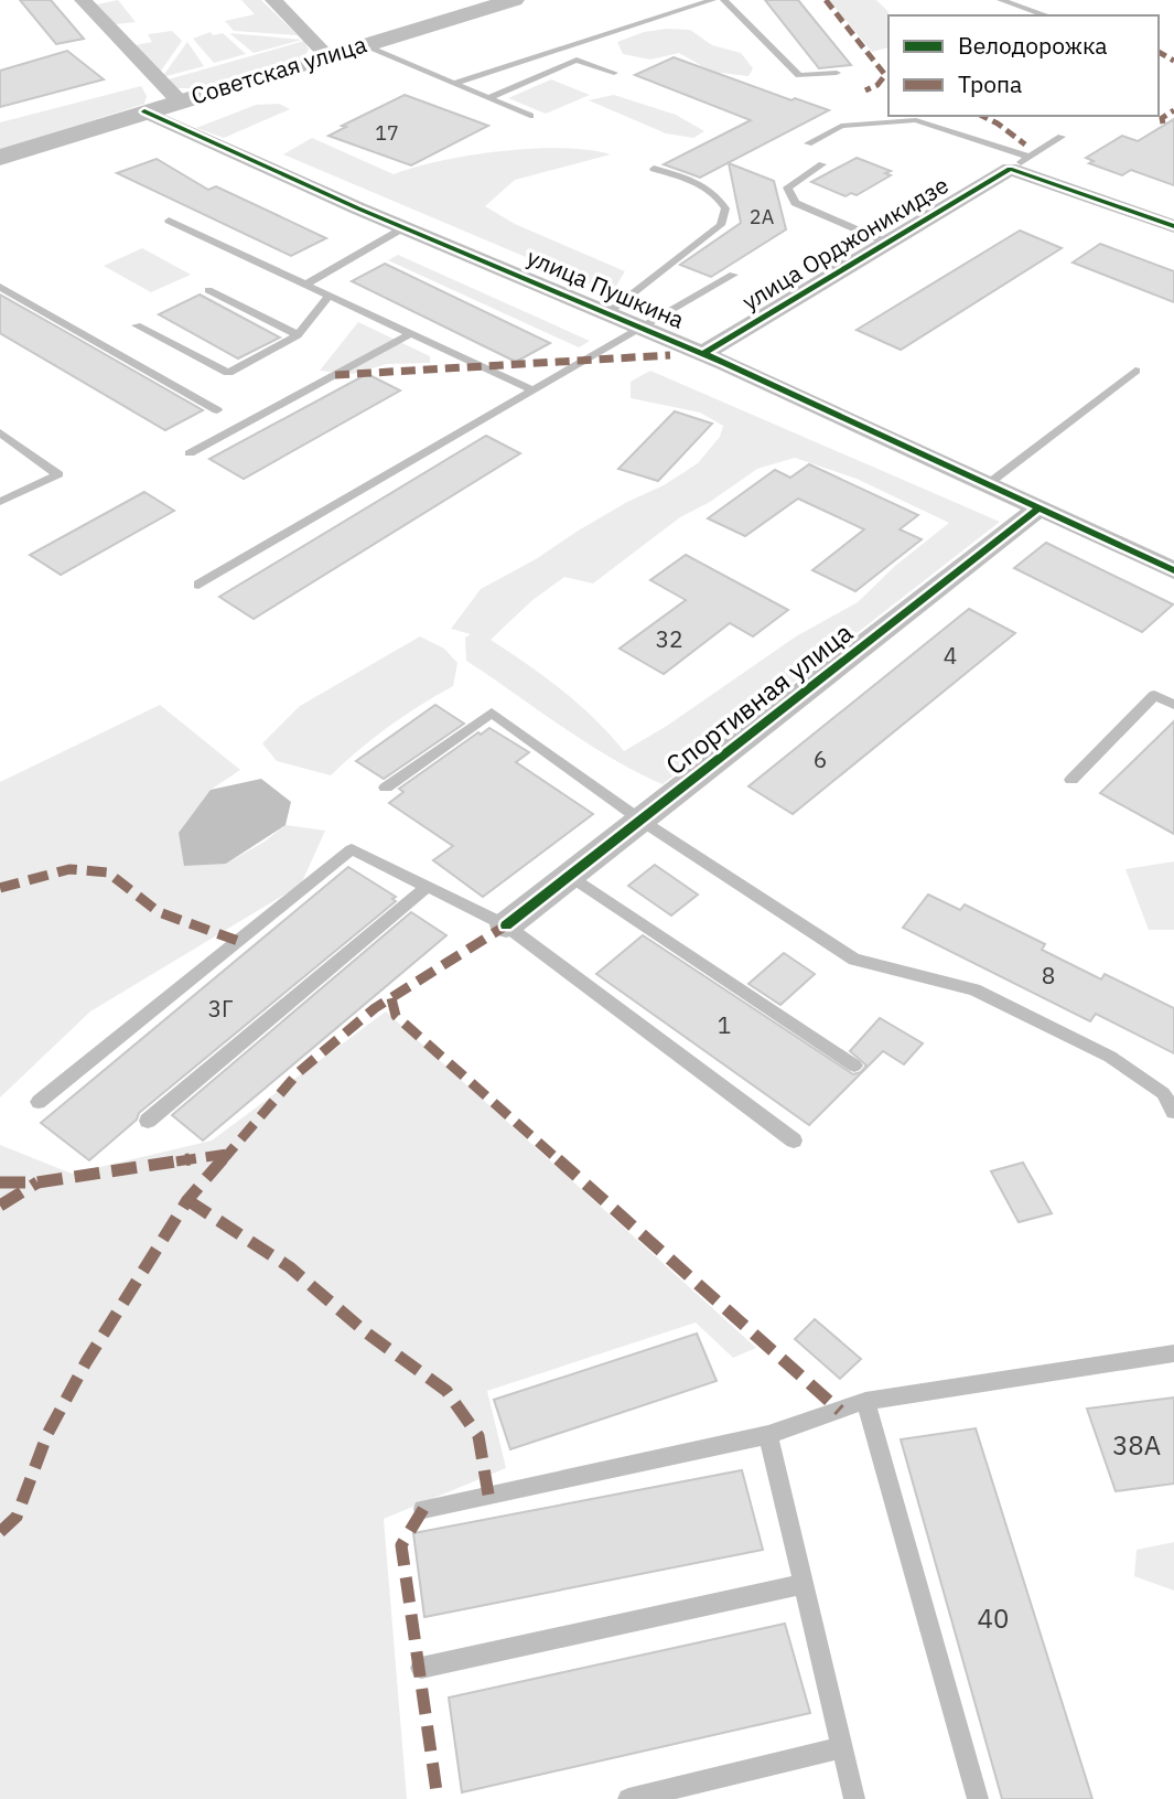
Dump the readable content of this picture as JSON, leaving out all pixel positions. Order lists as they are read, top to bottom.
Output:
{
  "streets": {
    "main road": ["Советская улица"],
    "street": ["улица Орджоникидзе", "улица Пушкина", "Спортивная улица"]
  },
  "crossings": [
    ["Советская улица", "улица Пушкина"],
    ["улица Орджоникидзе", "улица Пушкина"],
    ["улица Пушкина", "Спортивная улица"]
  ],
  "house_numbers": [
    "17",
    "2А",
    "32",
    "4",
    "6",
    "8",
    "3Г",
    "1",
    "38А",
    "40"
  ],
  "legend": ["Велодорожка", "Тропа"]
}
